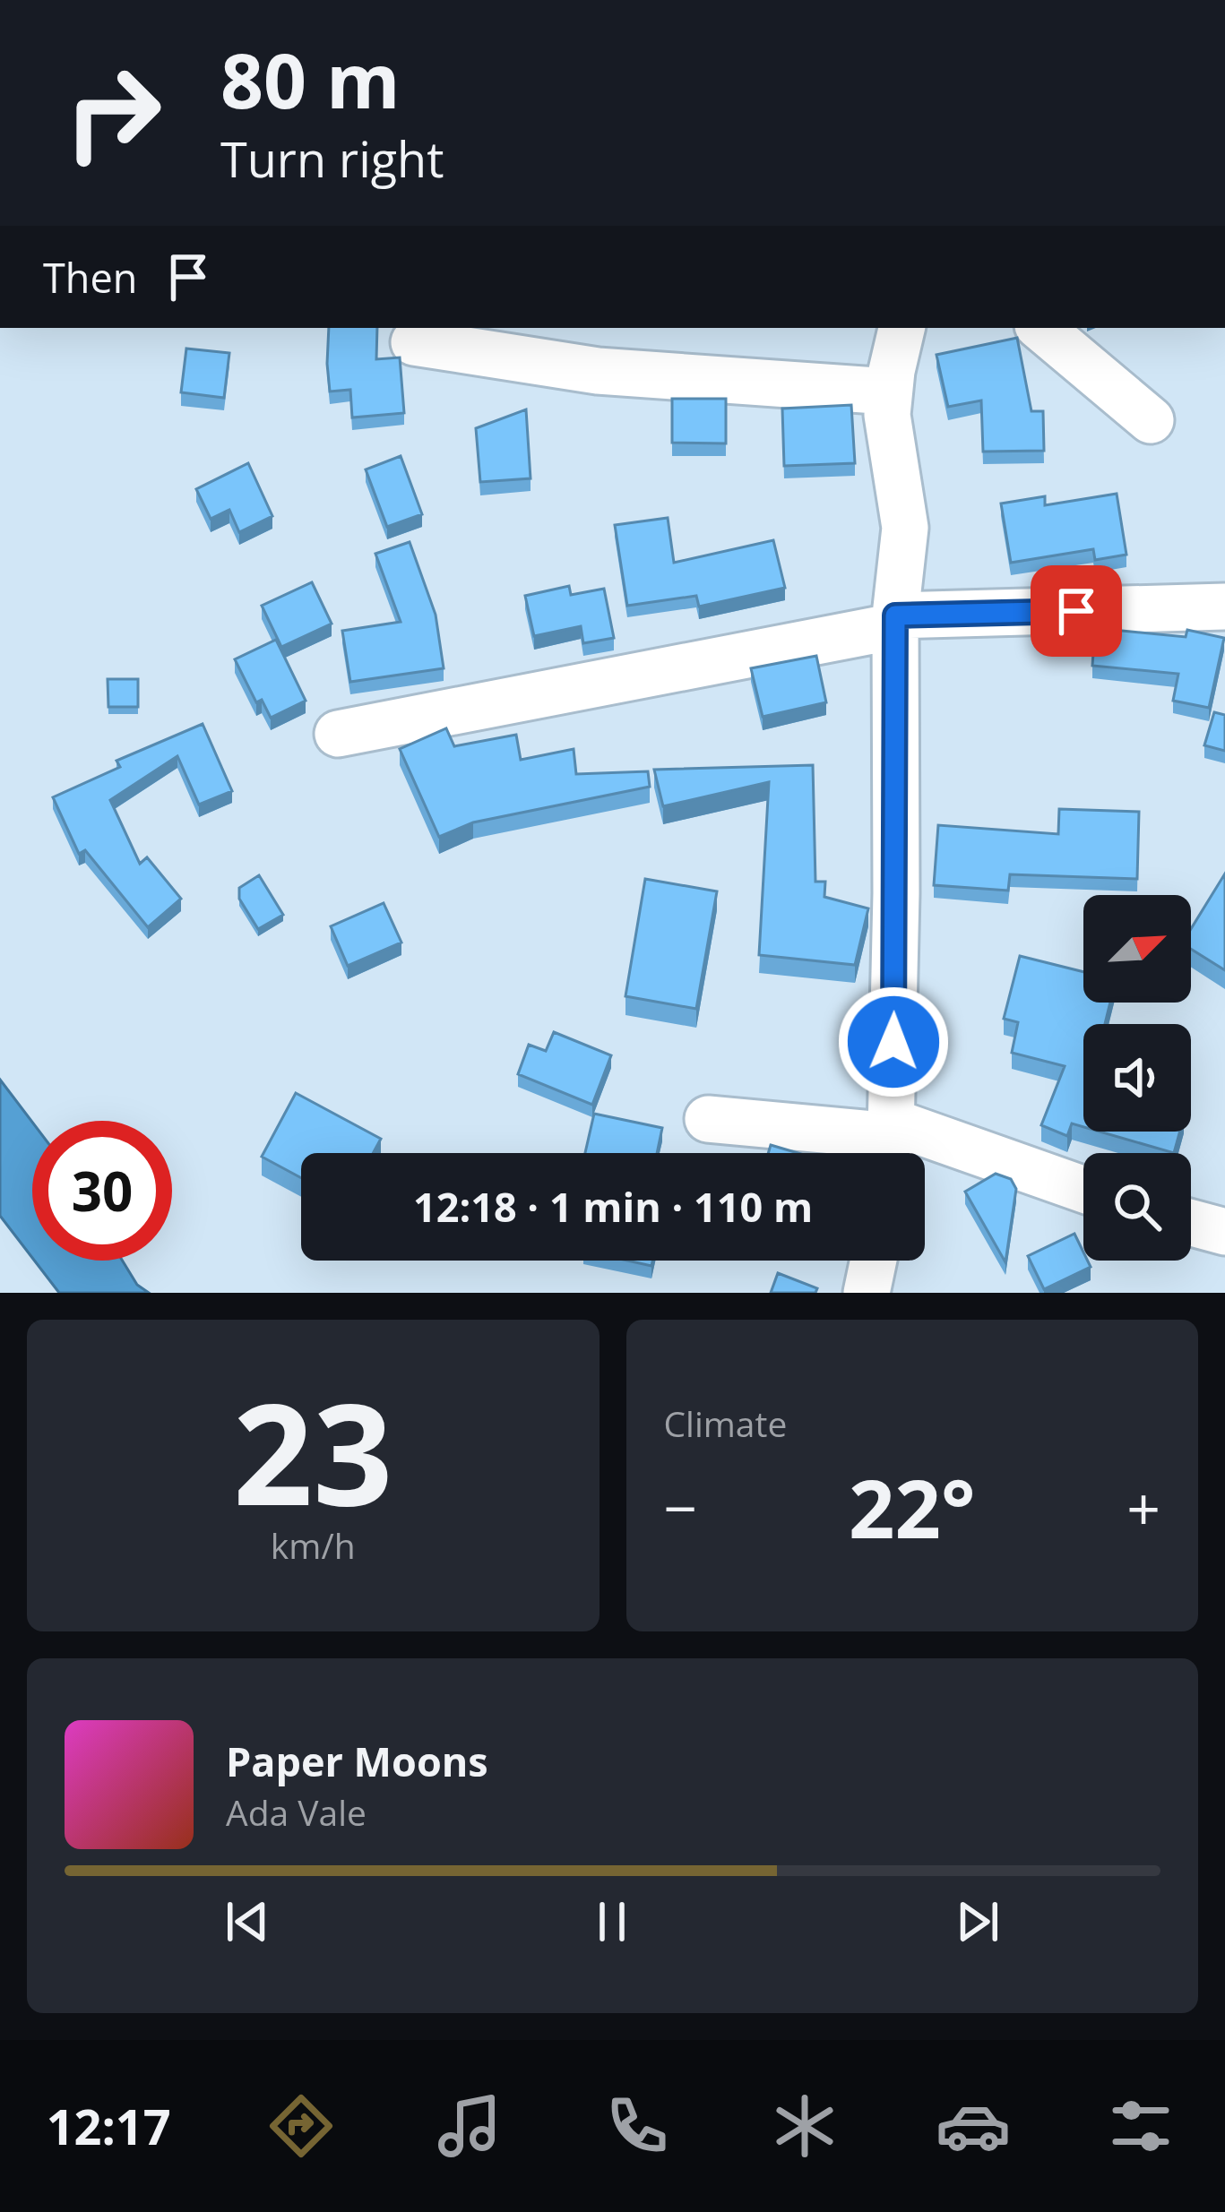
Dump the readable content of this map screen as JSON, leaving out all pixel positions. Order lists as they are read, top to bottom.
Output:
{
  "north": "top right",
  "page": {
    "turn": ["80 m", "Turn right"],
    "then": "Then",
    "limit": "30",
    "trip": "12:18 · 1 min · 110 m",
    "tile": [
      ["23", "km/h"],
      "Climate"
    ],
    "heat": ["−", "22°", "+"],
    "song": ["Paper Moons", "Ada Vale"],
    "tabs": "12:17"
  }
}
